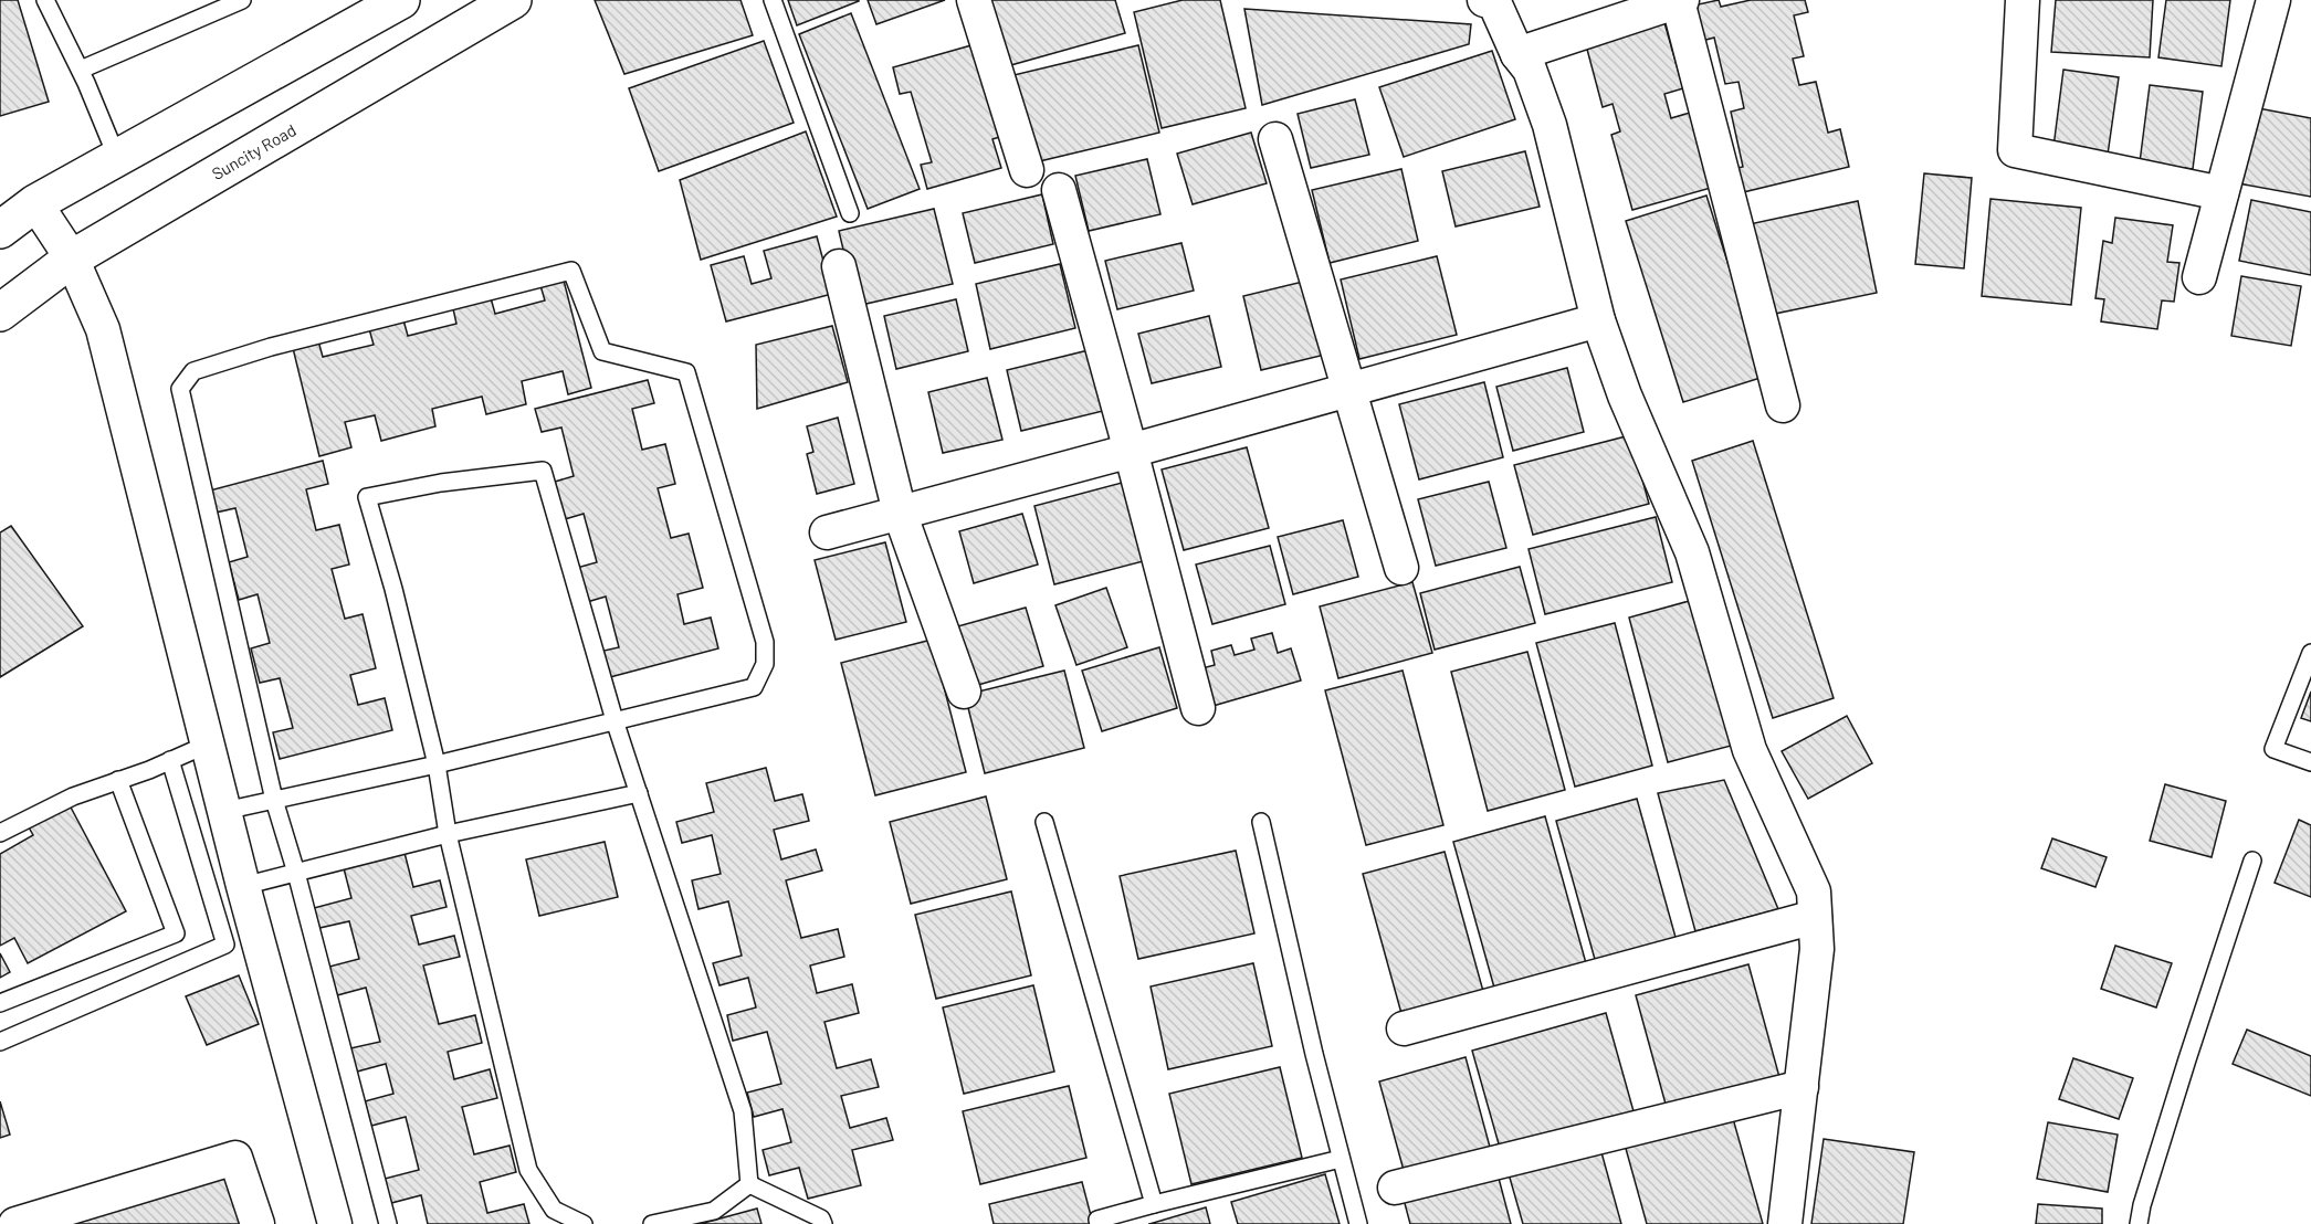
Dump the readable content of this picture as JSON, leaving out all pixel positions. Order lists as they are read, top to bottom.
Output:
{
  "streets": {
    "street": ["Suncity Road"]
  }
}
